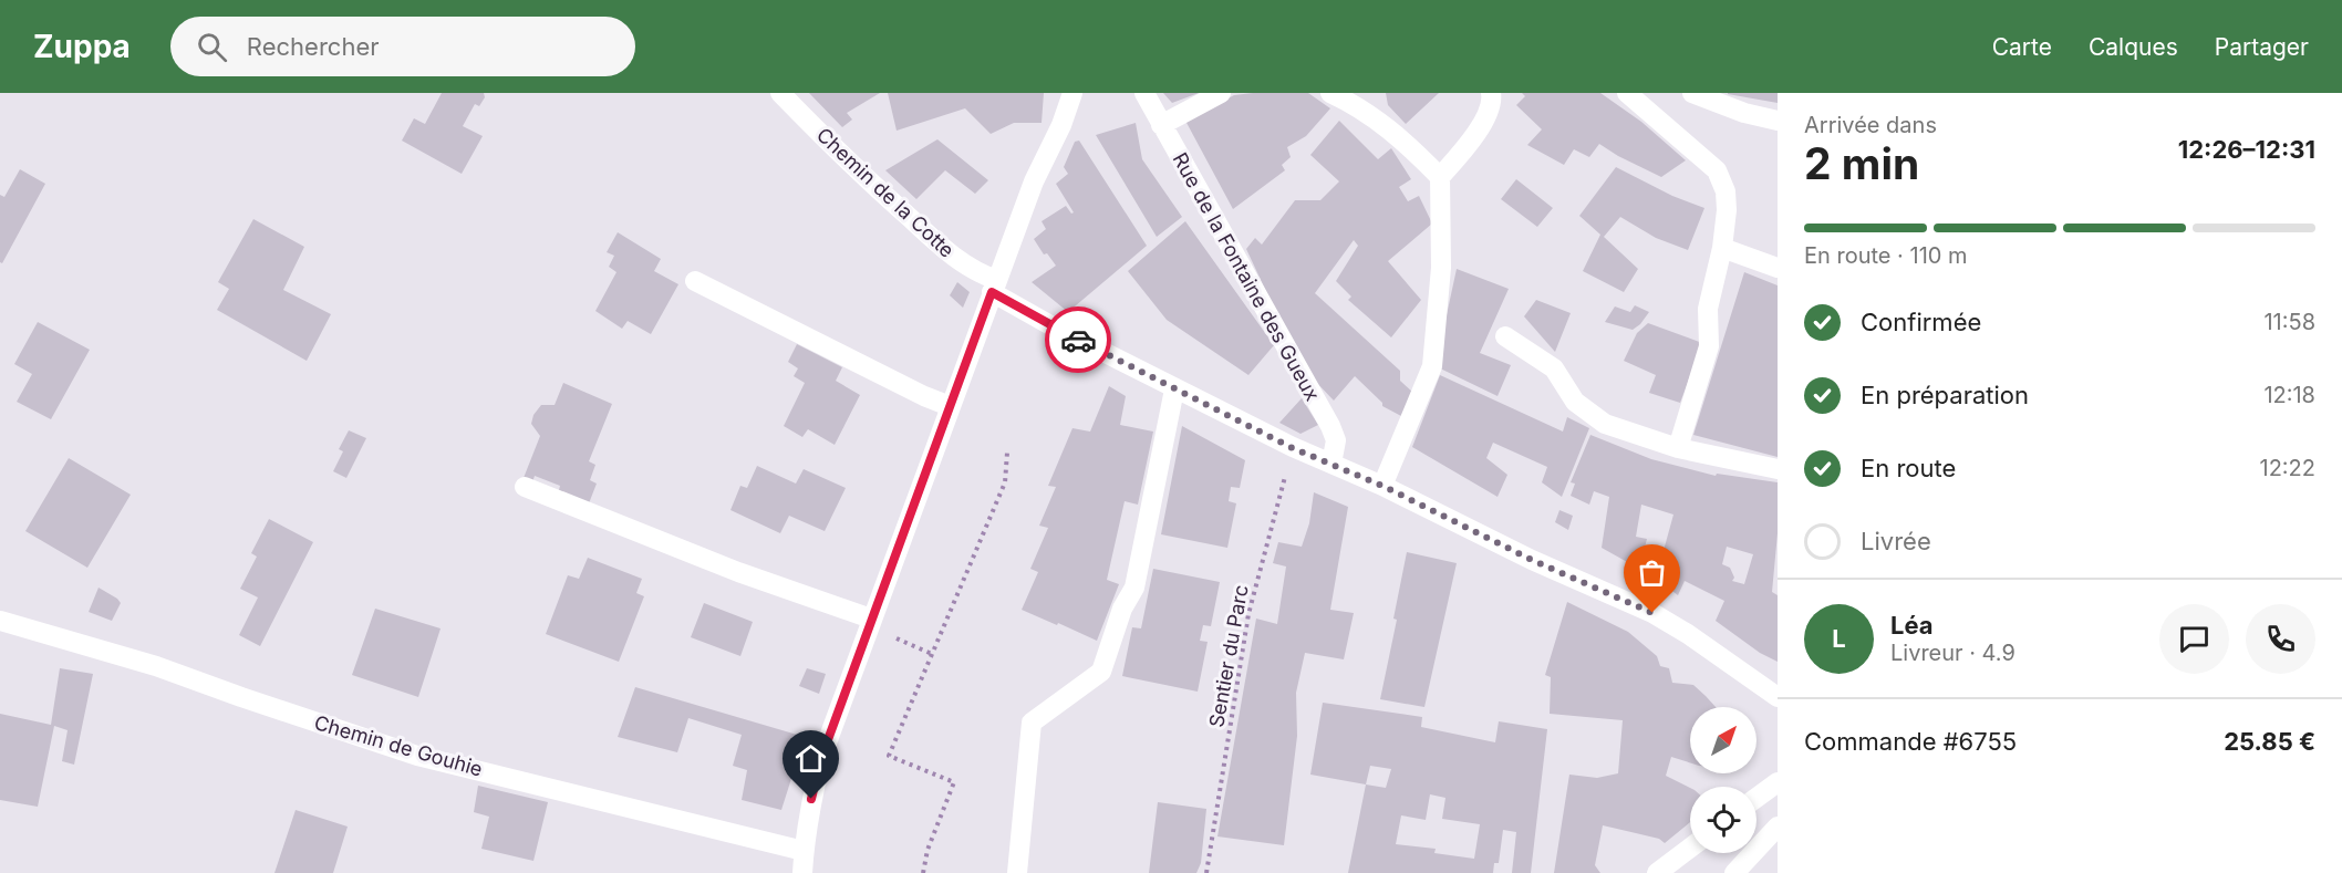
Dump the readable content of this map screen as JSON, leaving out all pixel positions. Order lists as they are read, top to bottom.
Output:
{
  "streets": {
    "street": ["Chemin de la Cotte", "Rue de la Fontaine des Gueux", "Chemin de Gouhie"],
    "path": ["Sentier du Parc"]
  },
  "crossings": [
    ["Chemin de la Cotte", "Rue de la Fontaine des Gueux"],
    ["Chemin de la Cotte", "Sentier du Parc"]
  ],
  "north": "top right",
  "page": {
    "header": "Zuppa",
    "search": "Rechercher",
    "nav": ["Carte", "Calques", "Partager"],
    "heading": ["2 min", "Arrivée dans", "12:26–12:31"],
    "panel": [
      "Léa",
      "Livreur · 4.9",
      "Commande #6755",
      "25.85 €"
    ],
    "bar": "En route · 110 m",
    "list": [
      ["Confirmée", "11:58"],
      ["En préparation", "12:18"],
      ["En route", "12:22"],
      "Livrée"
    ],
    "round": "L"
  }
}
